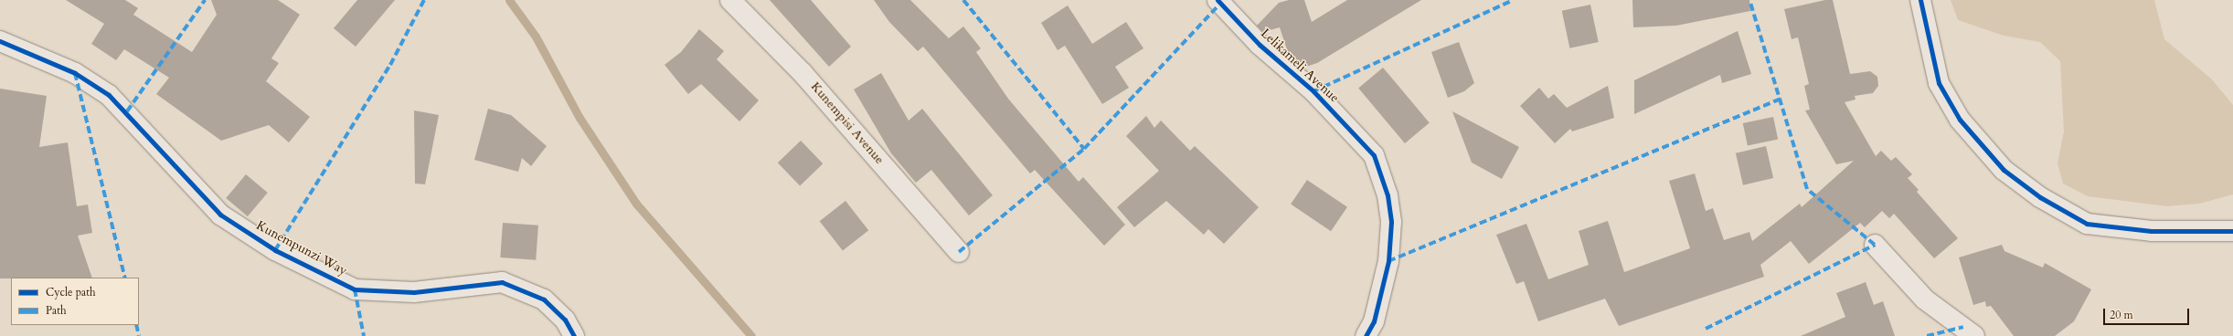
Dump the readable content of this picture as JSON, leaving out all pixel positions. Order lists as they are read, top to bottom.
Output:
{
  "streets": {
    "street": ["Lelikameli Avenue", "Kunempisi Avenue", "Kunempunzi Way"]
  },
  "legend": ["Cycle path", "Path"],
  "scale_bar": "20 m"
}
